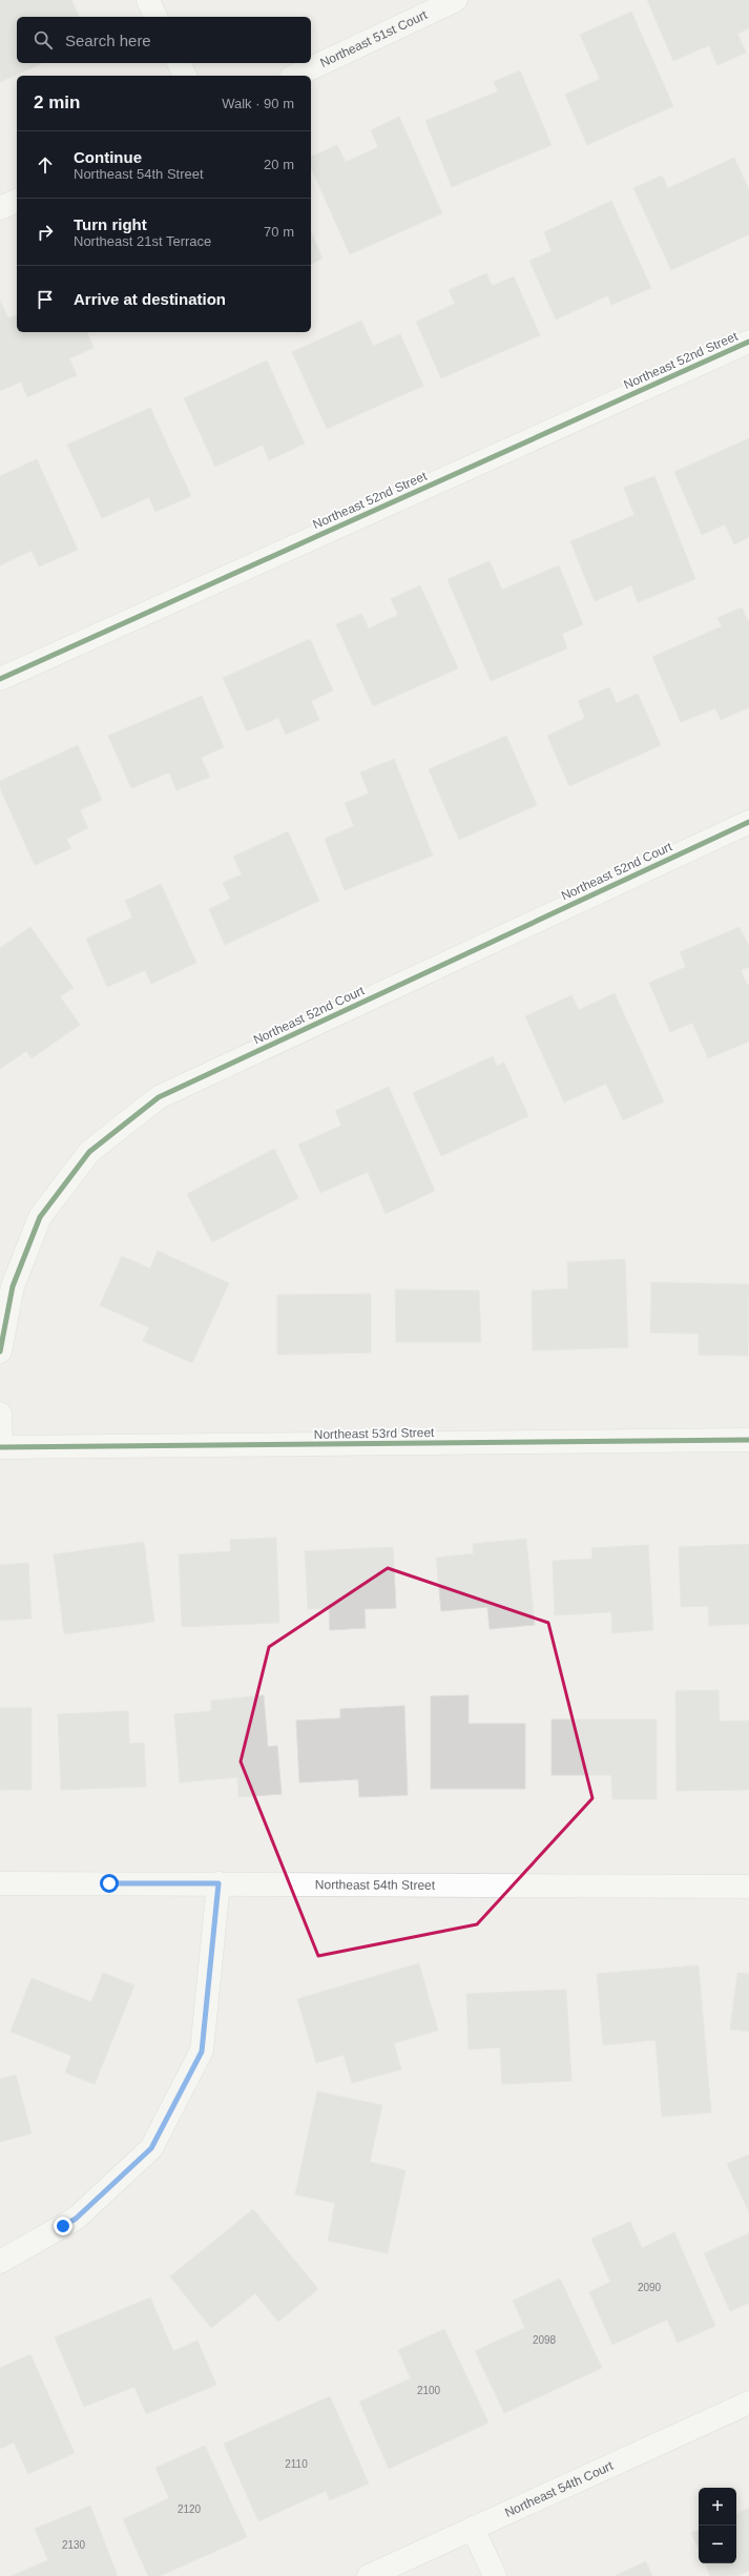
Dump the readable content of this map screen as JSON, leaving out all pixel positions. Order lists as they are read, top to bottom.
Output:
{
  "streets": {
    "street": [
      "Northeast 51st Court",
      "Northeast 52nd Street",
      "Northeast 52nd Court",
      "Northeast 53rd Street",
      "Northeast 54th Street",
      "Northeast 54th Court"
    ]
  },
  "house_numbers": [
    "2090",
    "2098",
    "2100",
    "2110",
    "2120",
    "2130"
  ],
  "page": {
    "search": "Search here",
    "heading": ["2 min", "Walk · 90 m"],
    "list": [
      ["Continue", "Northeast 54th Street", "20 m"],
      ["Turn right", "Northeast 21st Terrace", "70 m"],
      "Arrive at destination"
    ],
    "map_buttons": ["+", "−"]
  }
}
